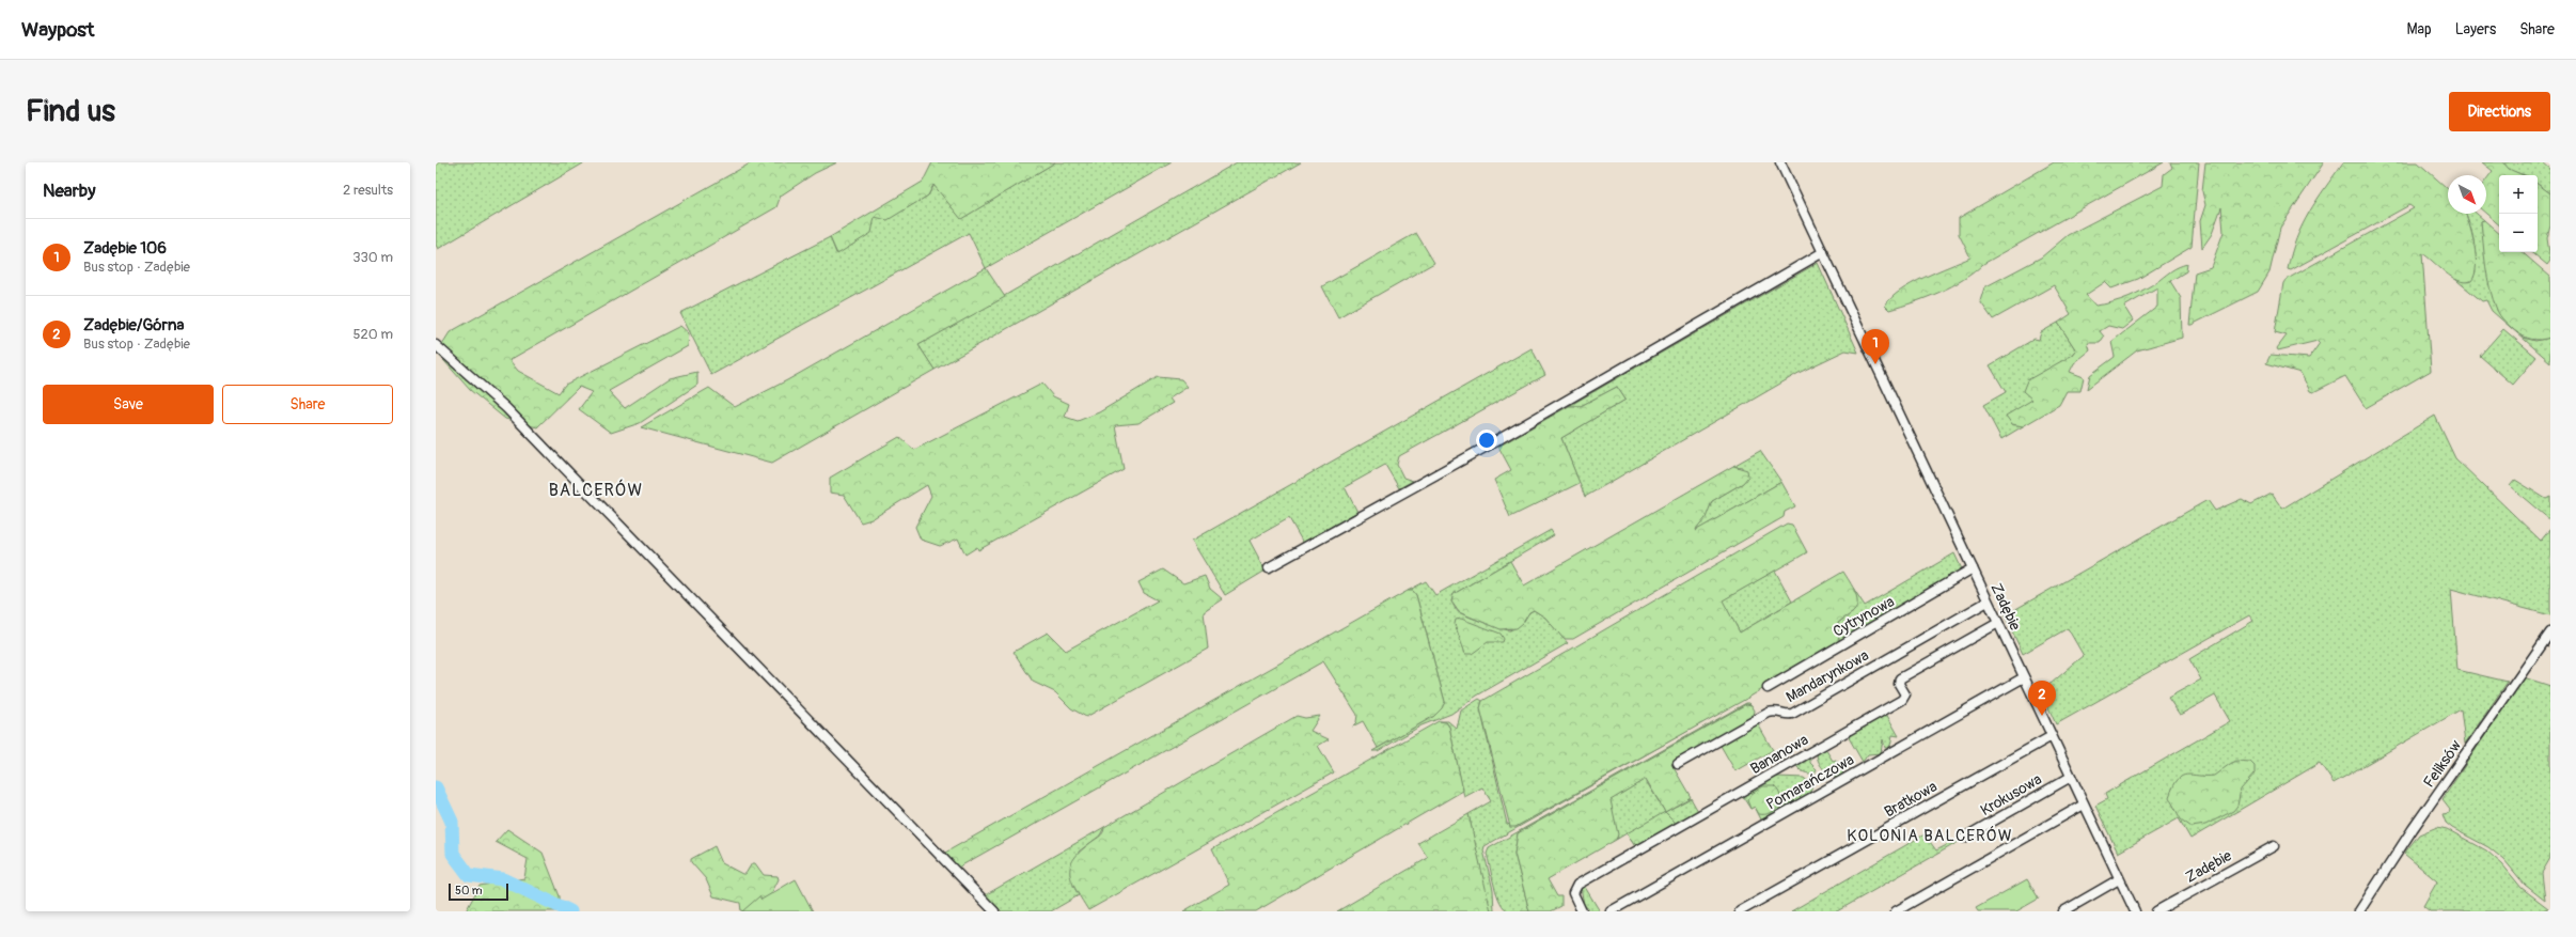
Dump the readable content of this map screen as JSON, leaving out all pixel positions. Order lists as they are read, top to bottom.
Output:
{
  "streets": {
    "street": [
      "Zadębie",
      "Cytrynowa",
      "Mandarynkowa",
      "Bananowa",
      "Feliksów",
      "Pomarańczowa",
      "Krokusowa",
      "Bratkowa"
    ]
  },
  "crossings": [
    ["Zadębie", "Cytrynowa"],
    ["Zadębie", "Mandarynkowa"],
    ["Zadębie", "Bananowa"],
    ["Zadębie", "Pomarańczowa"],
    ["Zadębie", "Krokusowa"],
    ["Zadębie", "Bratkowa"]
  ],
  "districts": ["BALCERÓW", "KOLONIA BALCERÓW"],
  "scale_bar": "50 m",
  "north": "bottom right",
  "page": {
    "header": "Waypost",
    "nav": ["Map", "Layers", "Share"],
    "buttons": [
      "Directions",
      ["Save", "Share"]
    ],
    "title": "Find us",
    "heading": ["Nearby", "2 results"],
    "map_buttons": ["+", "−"],
    "list": [
      {
        "mark": "1",
        "name": "Zadębie 106",
        "note": "Bus stop · Zadębie",
        "value": "330 m"
      },
      {
        "mark": "2",
        "name": "Zadębie/Górna",
        "note": "Bus stop · Zadębie",
        "value": "520 m"
      }
    ],
    "pins": ["1", "2"],
    "scale": "50 m"
  }
}
